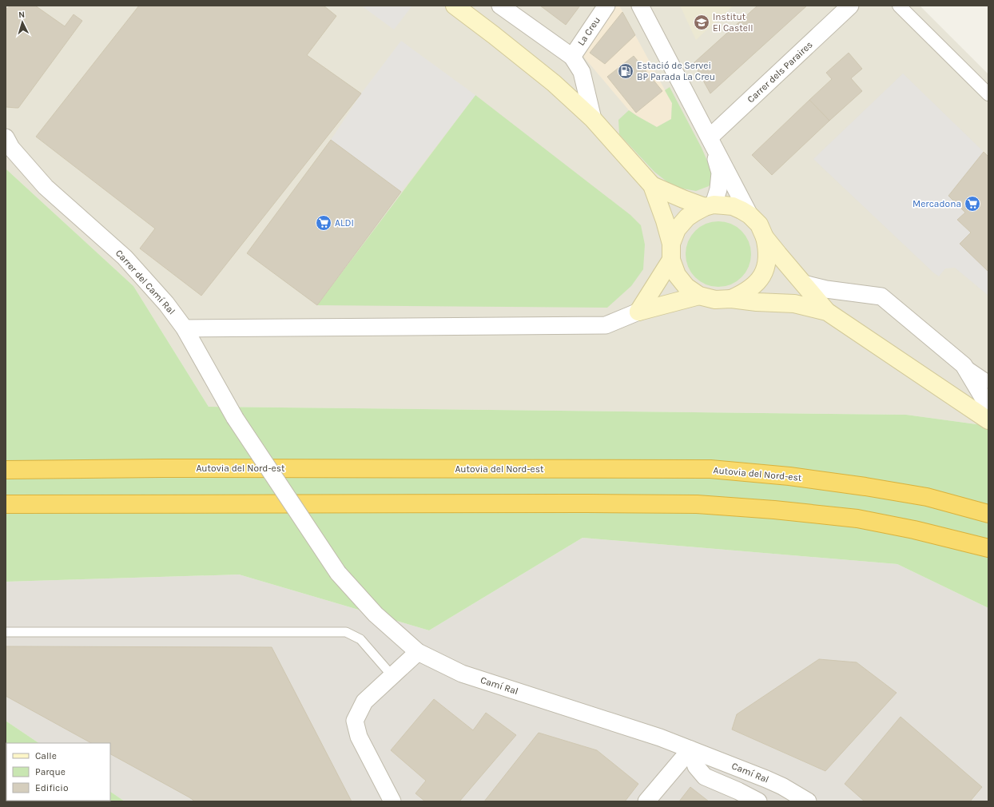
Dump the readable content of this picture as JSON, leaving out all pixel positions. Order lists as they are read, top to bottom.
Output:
{
  "streets": {
    "highway": ["Autovia del Nord-est"],
    "street": [
      "La Creu",
      "Carrer dels Paraires",
      "Carrer del Camí Ral",
      "Camí Ral"
    ]
  },
  "crossings": [
    ["Carrer del Camí Ral", "Camí Ral"]
  ],
  "places": {
    "school or university": ["Institut El Castell"],
    "fuel station": ["Estació de Servei BP Parada La Creu"],
    "supermarket": ["Mercadona", "ALDI"]
  },
  "legend": ["Calle", "Parque", "Edificio"],
  "north": "top"
}
